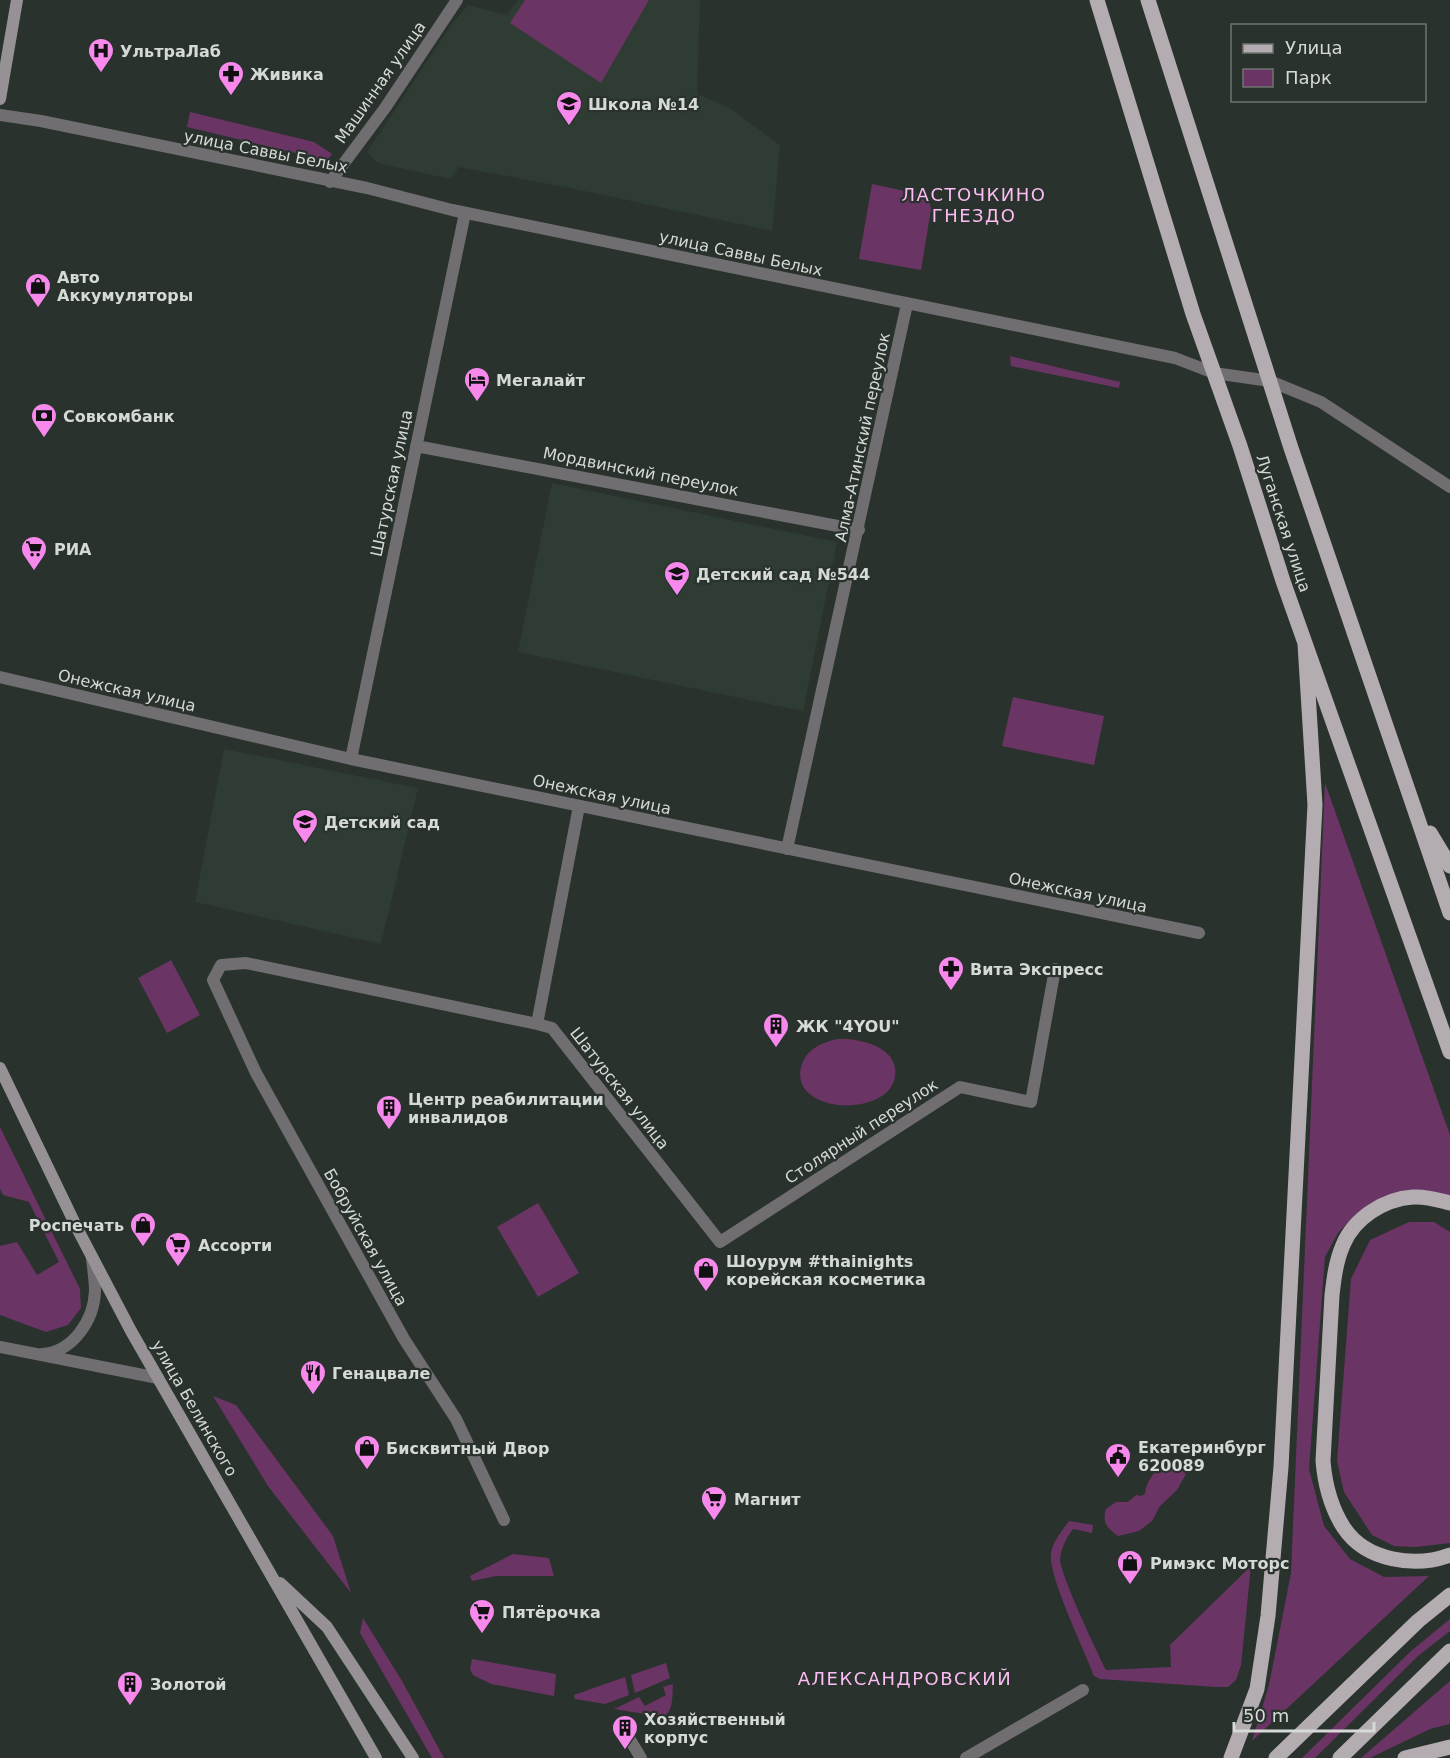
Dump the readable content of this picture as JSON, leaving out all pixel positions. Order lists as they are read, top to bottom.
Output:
{
  "streets": {
    "main road": ["Луганская улица", "улица Белинского"],
    "street": [
      "Машинная улица",
      "улица Саввы Белых",
      "Алма-Атинский переулок",
      "Мордвинский переулок",
      "Шатурская улица",
      "Онежская улица",
      "Столярный переулок",
      "Бобруйская улица"
    ]
  },
  "crossings": [
    ["Машинная улица", "улица Саввы Белых"],
    ["улица Саввы Белых", "Алма-Атинский переулок"],
    ["улица Саввы Белых", "Шатурская улица"],
    ["улица Саввы Белых", "Луганская улица"],
    ["Алма-Атинский переулок", "Мордвинский переулок"],
    ["Алма-Атинский переулок", "Онежская улица"],
    ["Мордвинский переулок", "Шатурская улица"],
    ["Шатурская улица", "Онежская улица"],
    ["Шатурская улица", "Столярный переулок"],
    ["Шатурская улица", "Бобруйская улица"]
  ],
  "districts": ["ЛАСТОЧКИНО ГНЕЗДО", "АЛЕКСАНДРОВСКИЙ"],
  "places": {
    "hospital": ["УльтраЛаб"],
    "pharmacy": ["Живика", "Вита Экспресс"],
    "school or university": ["Школа №14", "Детский сад №544", "Детский сад"],
    "shop": [
      "Авто Аккумуляторы",
      "Роспечать",
      "Шоурум #thainights корейская косметика",
      "Бисквитный Двор",
      "Римэкс Моторс"
    ],
    "hotel": ["Мегалайт"],
    "bank": ["Совкомбанк"],
    "supermarket": [
      "РИА",
      "Ассорти",
      "Магнит",
      "Пятёрочка"
    ],
    "building": [
      "ЖК \"4YOU\"",
      "Центр реабилитации инвалидов",
      "Золотой",
      "Хозяйственный корпус"
    ],
    "restaurant": ["Генацвале"],
    "public building": ["Екатеринбург 620089"]
  },
  "legend": ["Улица", "Парк"],
  "scale_bar": "50 m"
}
